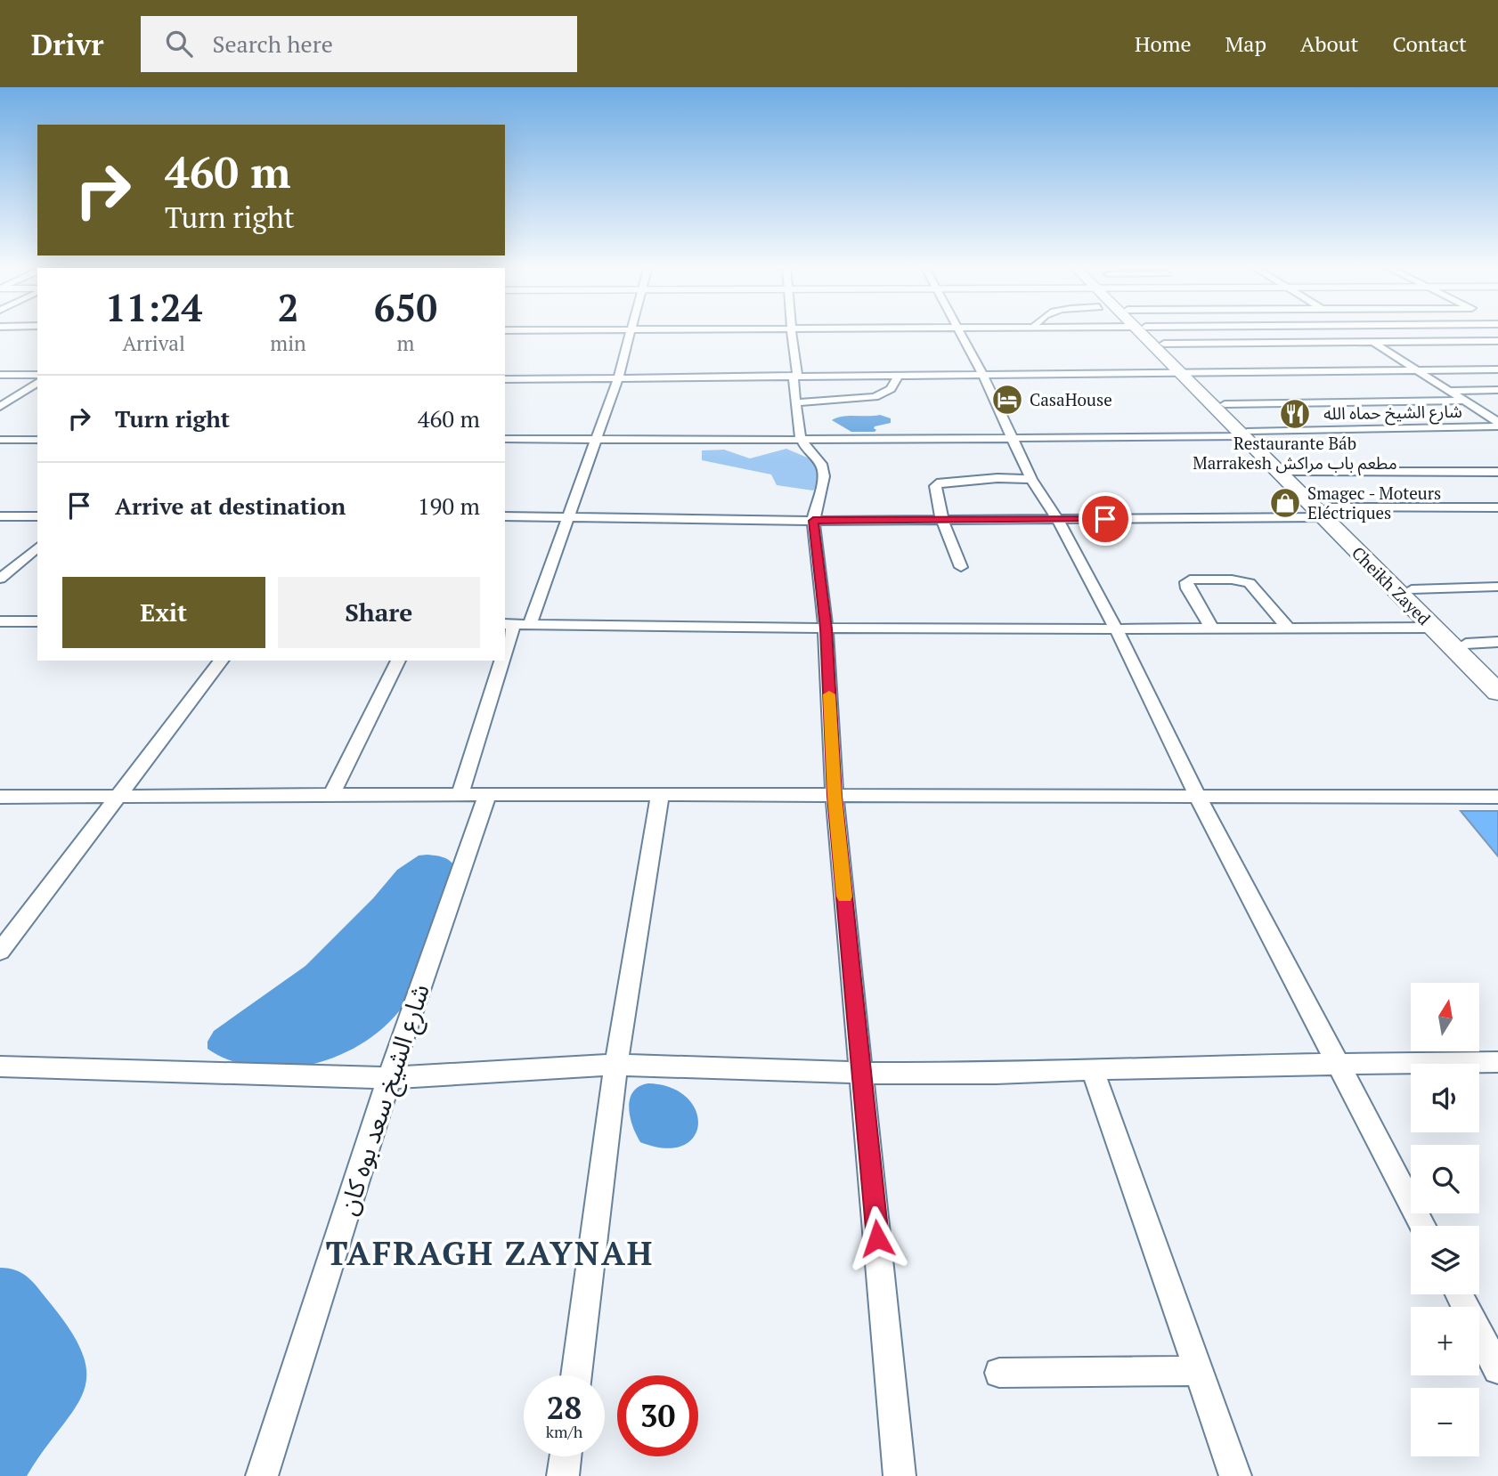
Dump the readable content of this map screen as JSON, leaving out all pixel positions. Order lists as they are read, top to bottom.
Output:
{
  "streets": {
    "highway": ["Cheikh Zayed"],
    "street": ["شارع الشيخ حماه الله", "شارع الشيخ سعد بوه كان"]
  },
  "crossings": [
    ["شارع الشيخ حماه الله", "Cheikh Zayed"]
  ],
  "districts": ["TAFRAGH ZAYNAH"],
  "places": {
    "hotel": ["CasaHouse"],
    "restaurant": ["Restaurante Báb Marrakesh مطعم باب مراكش"],
    "shop": ["Smagec - Moteurs Eléctriques"]
  },
  "north": "top",
  "page": {
    "header": "Drivr",
    "search": "Search here",
    "nav": [
      "Home",
      "Map",
      "About",
      "Contact"
    ],
    "turn": ["460 m", "Turn right"],
    "eta": [
      "11:24",
      "Arrival",
      "2",
      "min",
      "650",
      "m"
    ],
    "list": [
      {
        "name": "Turn right",
        "value": "460 m"
      },
      {
        "name": "Arrive at destination",
        "value": "190 m"
      }
    ],
    "buttons": ["Exit", "Share"],
    "map_buttons": ["+", "−"],
    "speed": "28 km/h",
    "limit": "30"
  }
}
